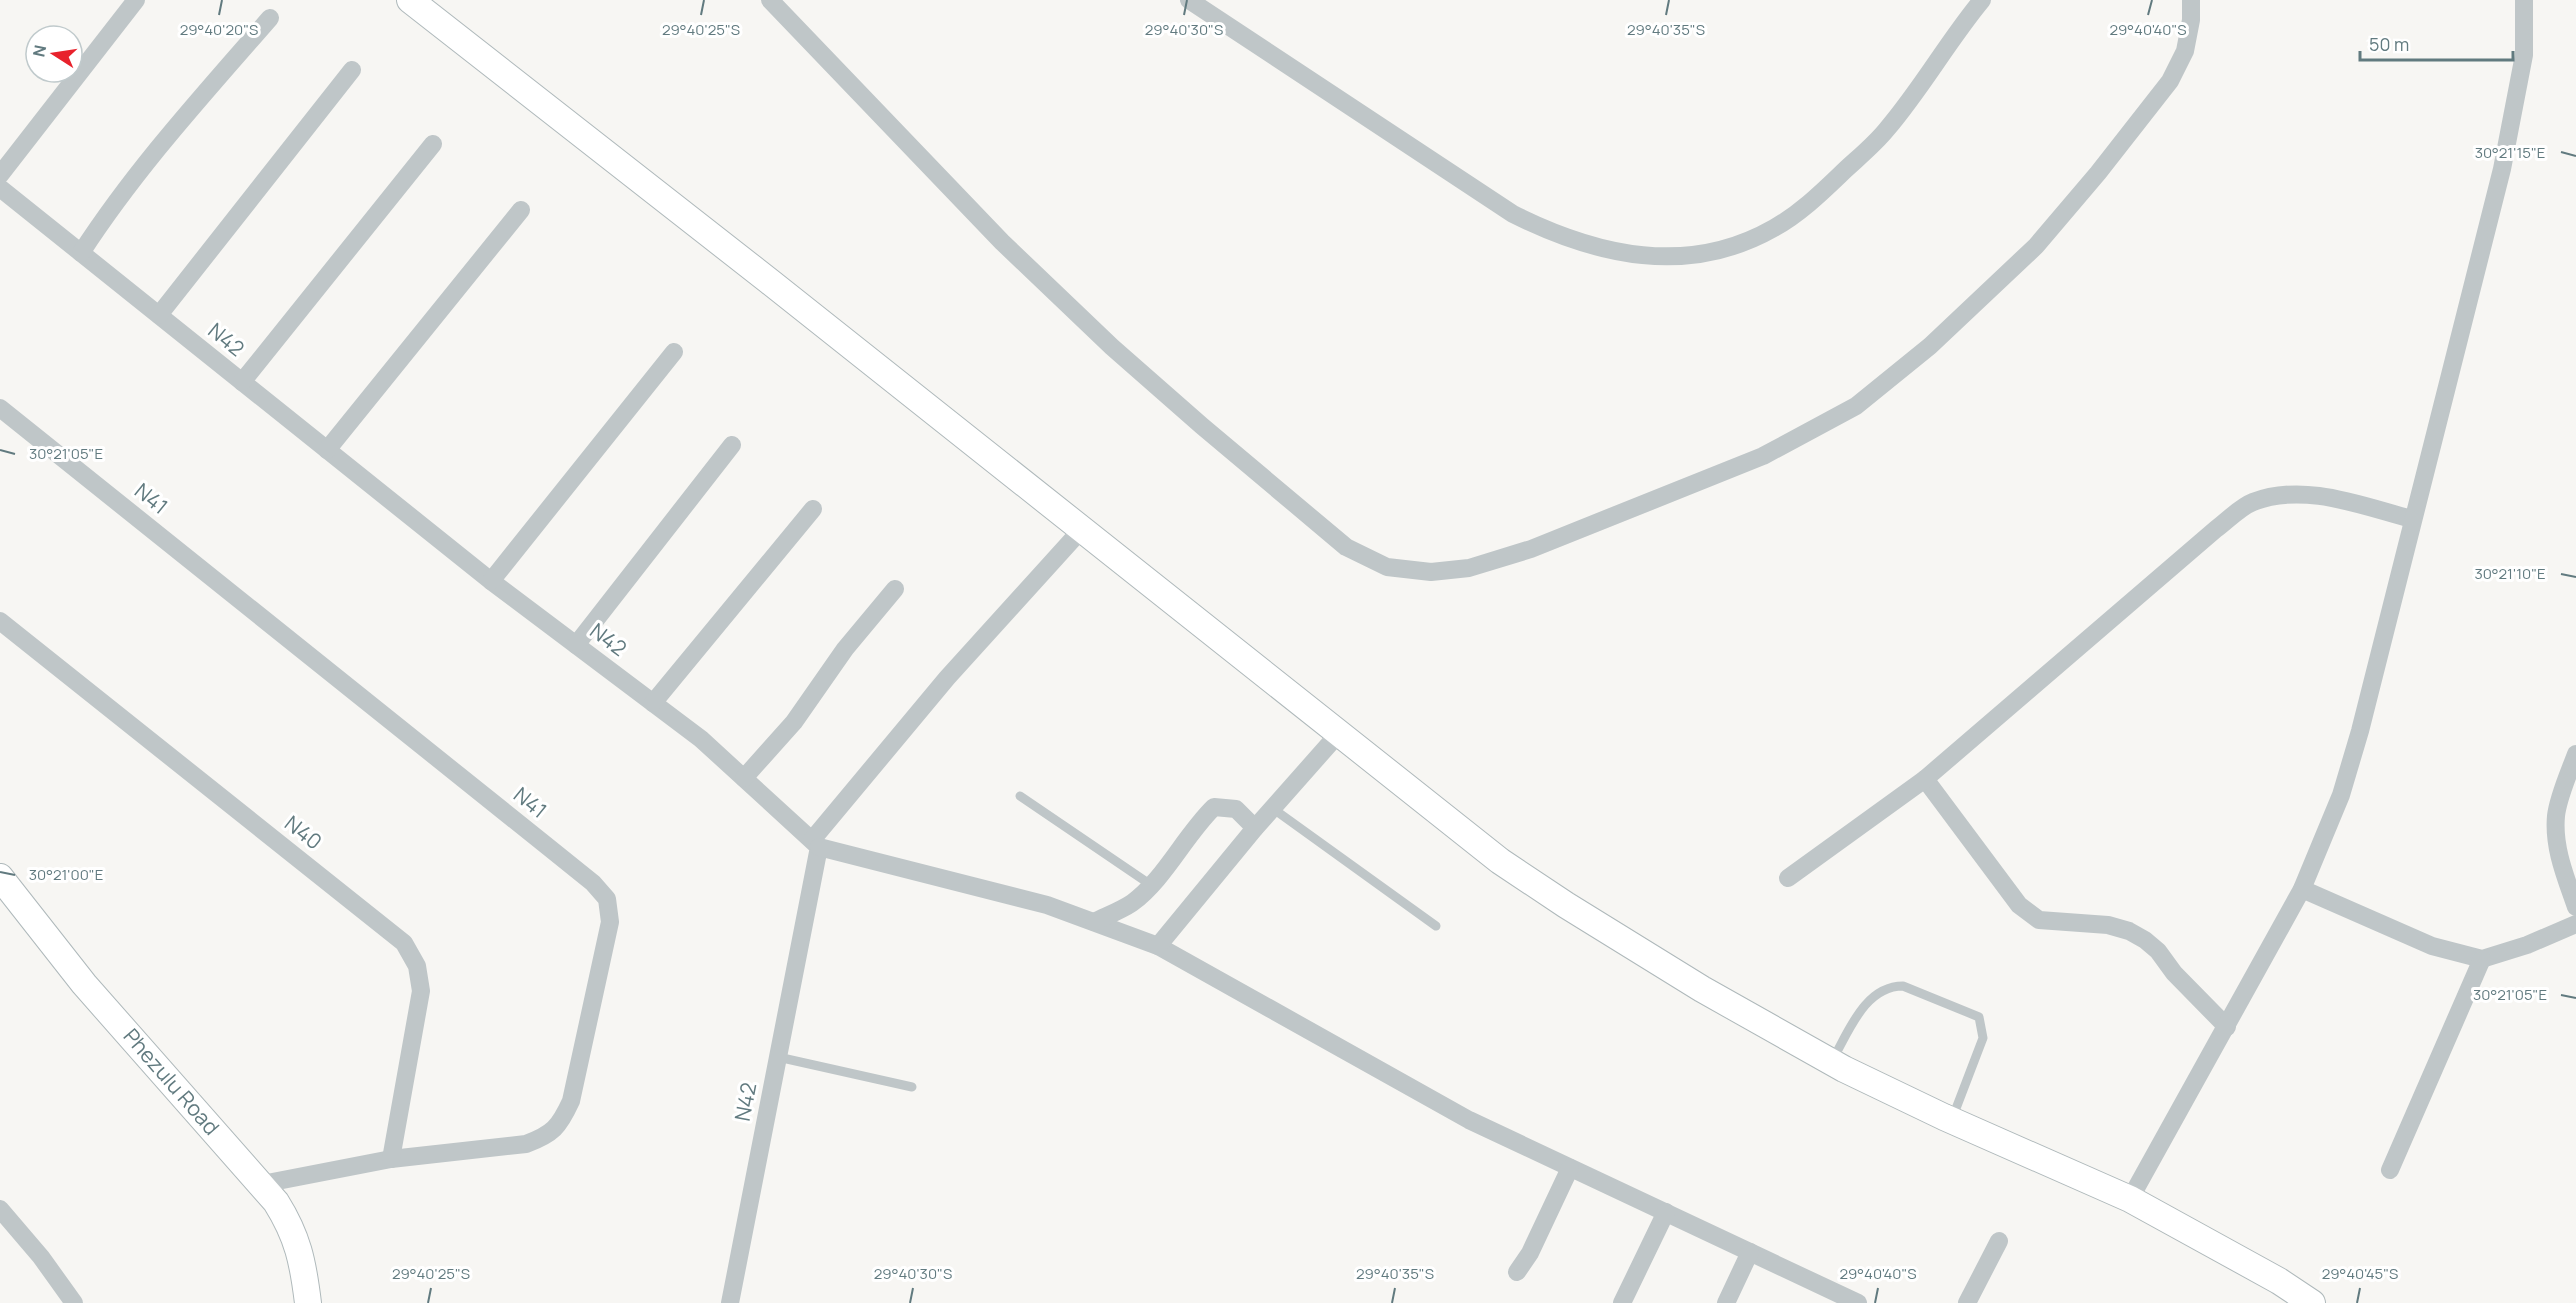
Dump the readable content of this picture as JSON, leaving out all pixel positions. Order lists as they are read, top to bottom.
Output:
{
  "streets": {
    "street": [
      "N42",
      "N41",
      "N40",
      "Phezulu Road"
    ]
  },
  "crossings": [
    ["N41", "N40"],
    ["N41", "Phezulu Road"]
  ],
  "scale_bar": "50 m",
  "north": "left",
  "coordinates": [
    "29°40'20\"S",
    "29°40'25\"S",
    "29°40'30\"S",
    "29°40'35\"S",
    "29°40'40\"S",
    "30°21'15\"E",
    "30°21'05\"E",
    "30°21'10\"E",
    "30°21'00\"E",
    "29°40'45\"S"
  ]
}
